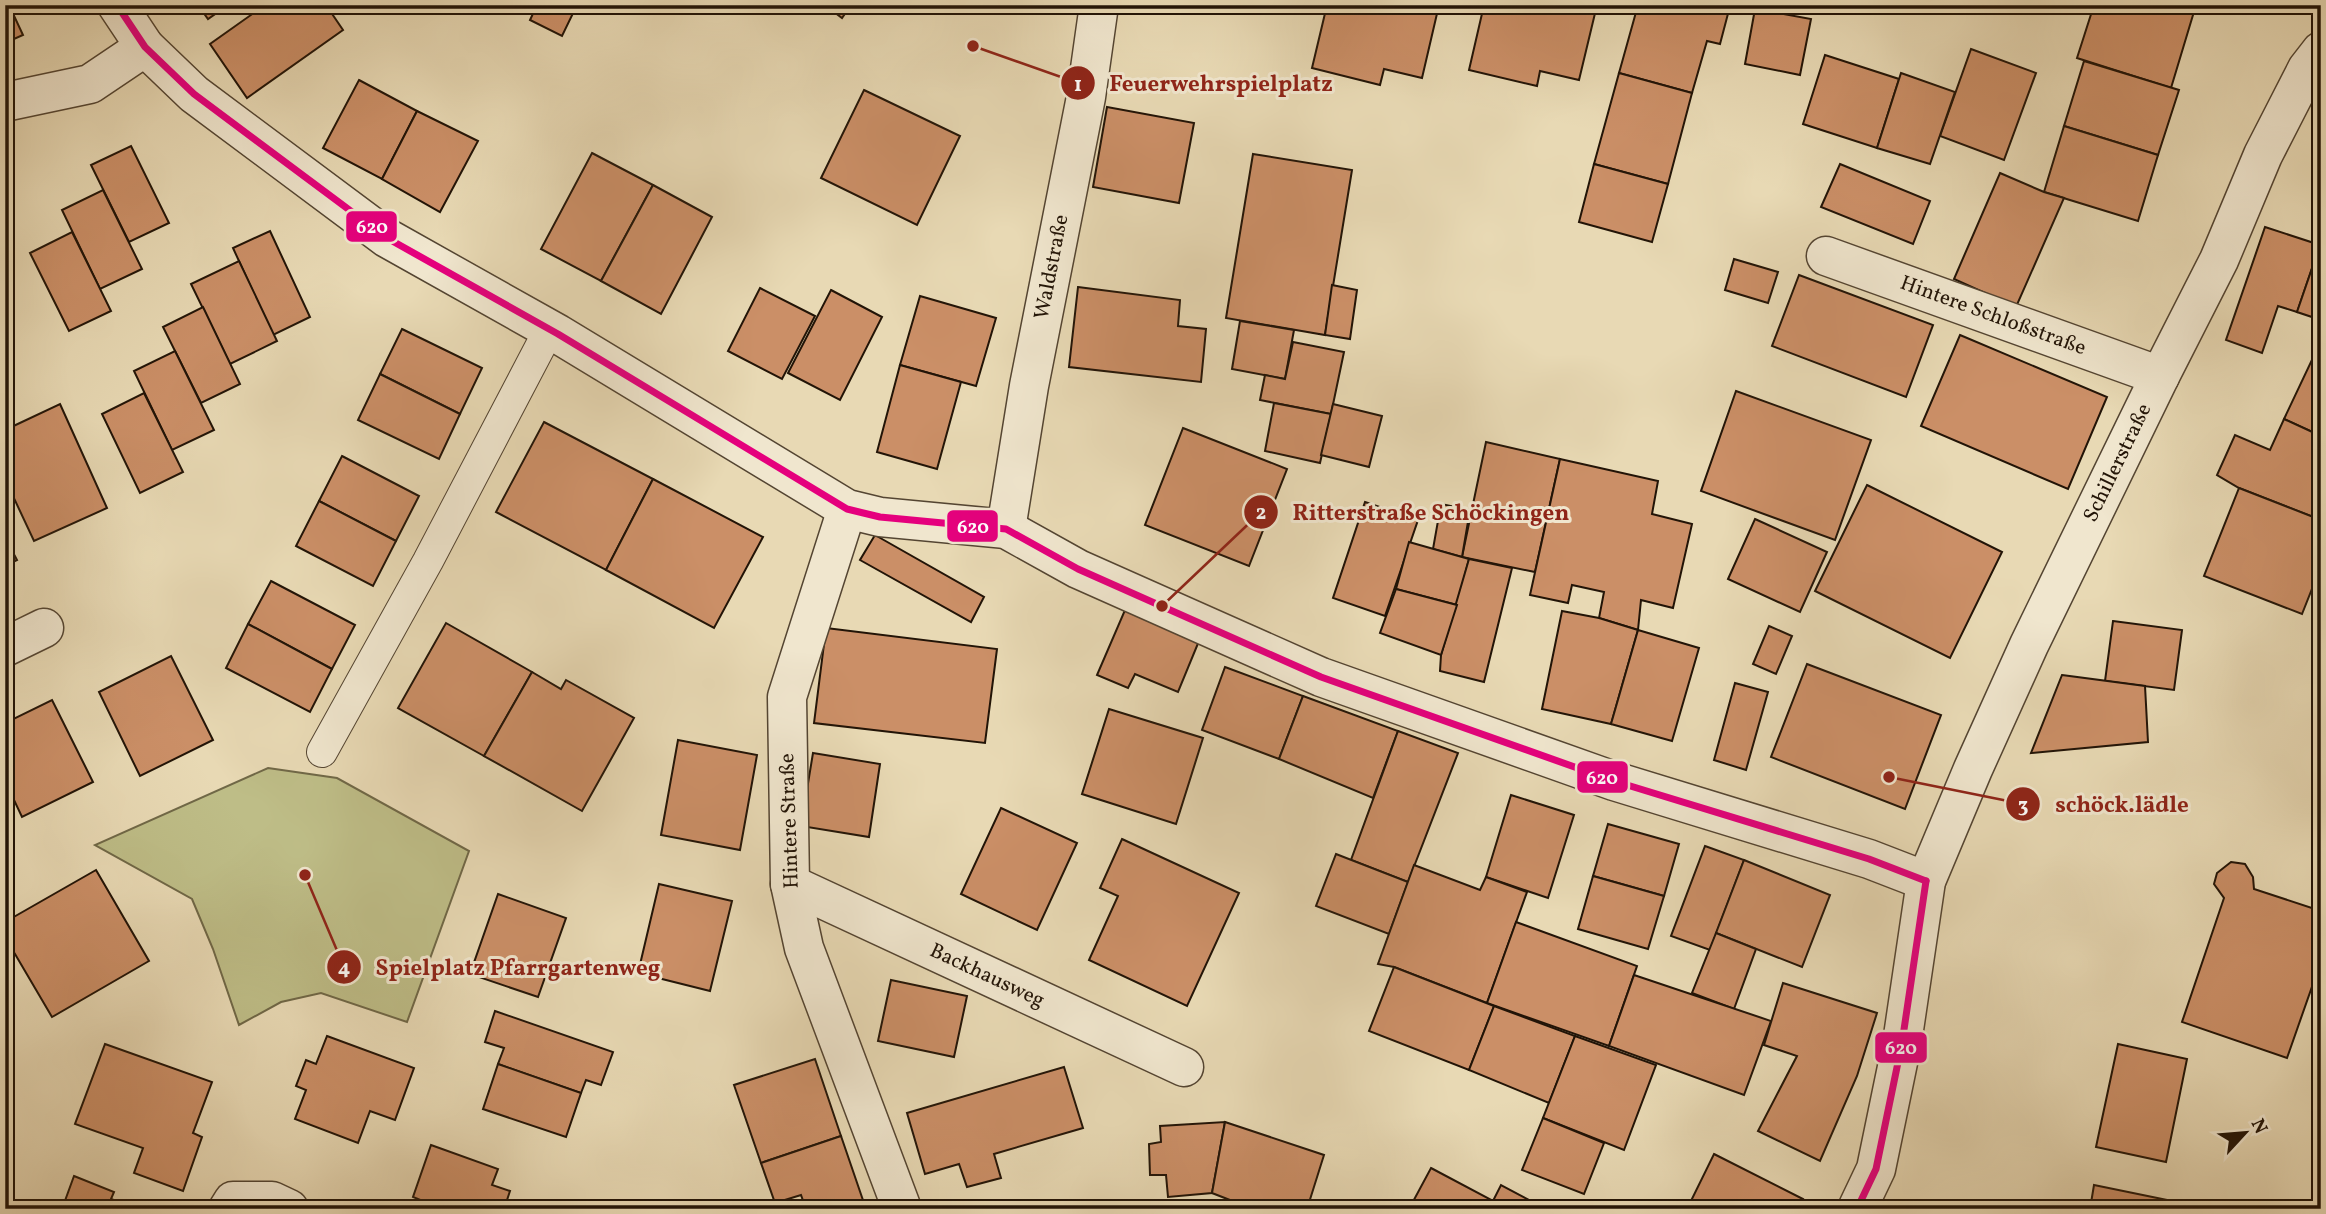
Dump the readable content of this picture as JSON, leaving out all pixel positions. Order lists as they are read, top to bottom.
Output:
{
  "streets": {
    "street": [
      "Waldstraße",
      "Hintere Schloßstraße",
      "Schillerstraße",
      "Hintere Straße",
      "Backhausweg"
    ]
  },
  "crossings": [
    ["Hintere Schloßstraße", "Schillerstraße"],
    ["Hintere Straße", "Backhausweg"]
  ],
  "places": [
    "Feuerwehrspielplatz",
    "Ritterstraße Schöckingen",
    "schöck.lädle",
    "Spielplatz Pfarrgartenweg"
  ],
  "lines": ["transit line 620"],
  "north": "top right"
}
